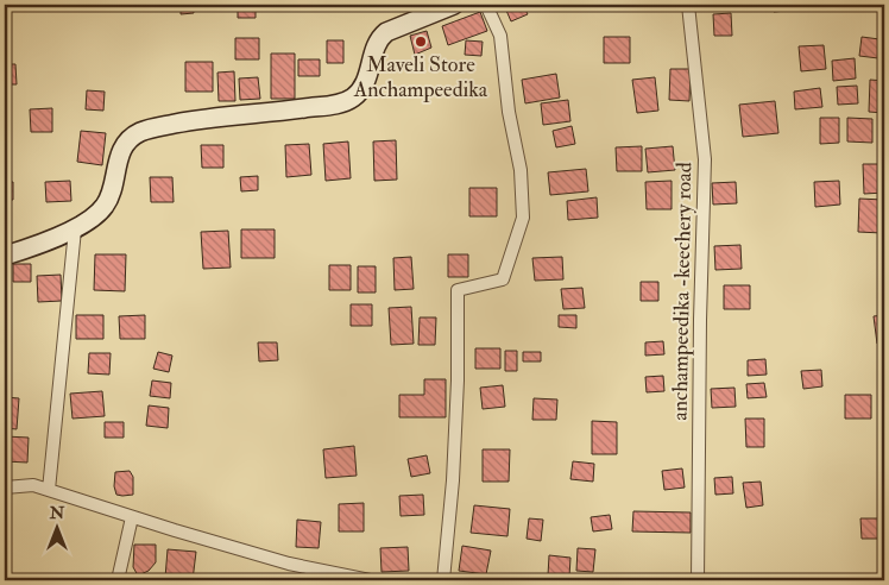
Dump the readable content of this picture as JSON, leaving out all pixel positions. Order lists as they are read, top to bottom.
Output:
{
  "streets": {
    "street": ["anchampeedika -keechery road"]
  },
  "places": ["Maveli Store Anchampeedika"],
  "north": "top"
}
